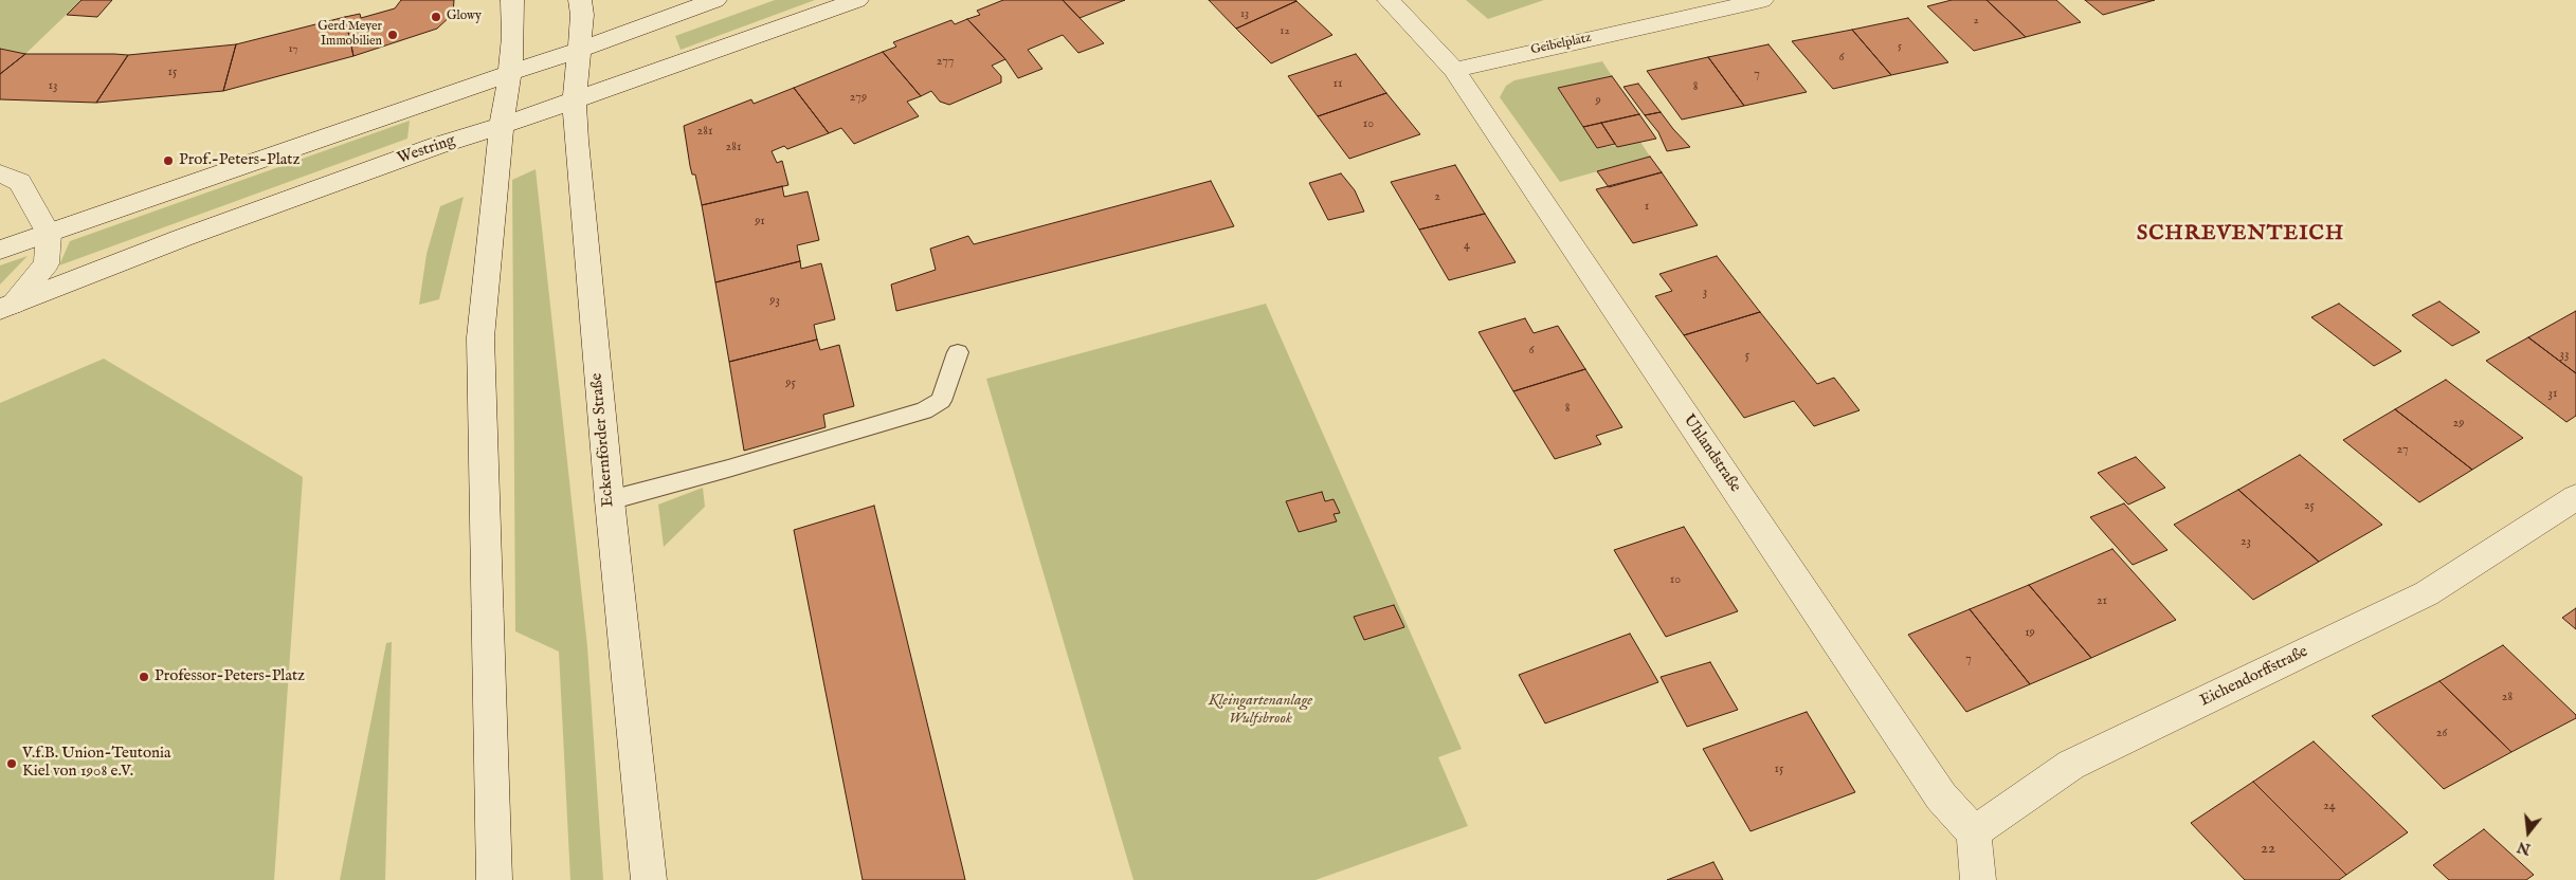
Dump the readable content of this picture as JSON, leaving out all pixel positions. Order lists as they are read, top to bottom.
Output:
{
  "streets": {
    "main road": [
      "Geibelplatz",
      "Westring",
      "Eckernförder Straße",
      "Uhlandstraße",
      "Eichendorffstraße"
    ]
  },
  "crossings": [
    ["Geibelplatz", "Uhlandstraße"],
    ["Westring", "Eckernförder Straße"],
    ["Uhlandstraße", "Eichendorffstraße"]
  ],
  "districts": ["SCHREVENTEICH"],
  "parks": ["Kleingartenanlage Wulfsbrook"],
  "places": [
    "Glowy",
    "Gerd Meyer Immobilien",
    "Prof.-Peters-Platz",
    "Professor-Peters-Platz",
    "V.f.B. Union-Teutonia Kiel von 1908 e.V."
  ],
  "house_numbers": [
    "13",
    "2",
    "12",
    "5",
    "17",
    "6",
    "277",
    "15",
    "7",
    "11",
    "13",
    "8",
    "279",
    "9",
    "10",
    "281",
    "281",
    "2",
    "1",
    "91",
    "4",
    "3",
    "93",
    "6",
    "33",
    "5",
    "95",
    "31",
    "8",
    "29",
    "27",
    "25",
    "23",
    "10",
    "21",
    "19",
    "7",
    "28",
    "26",
    "15",
    "24",
    "22"
  ],
  "north": "bottom"
}
